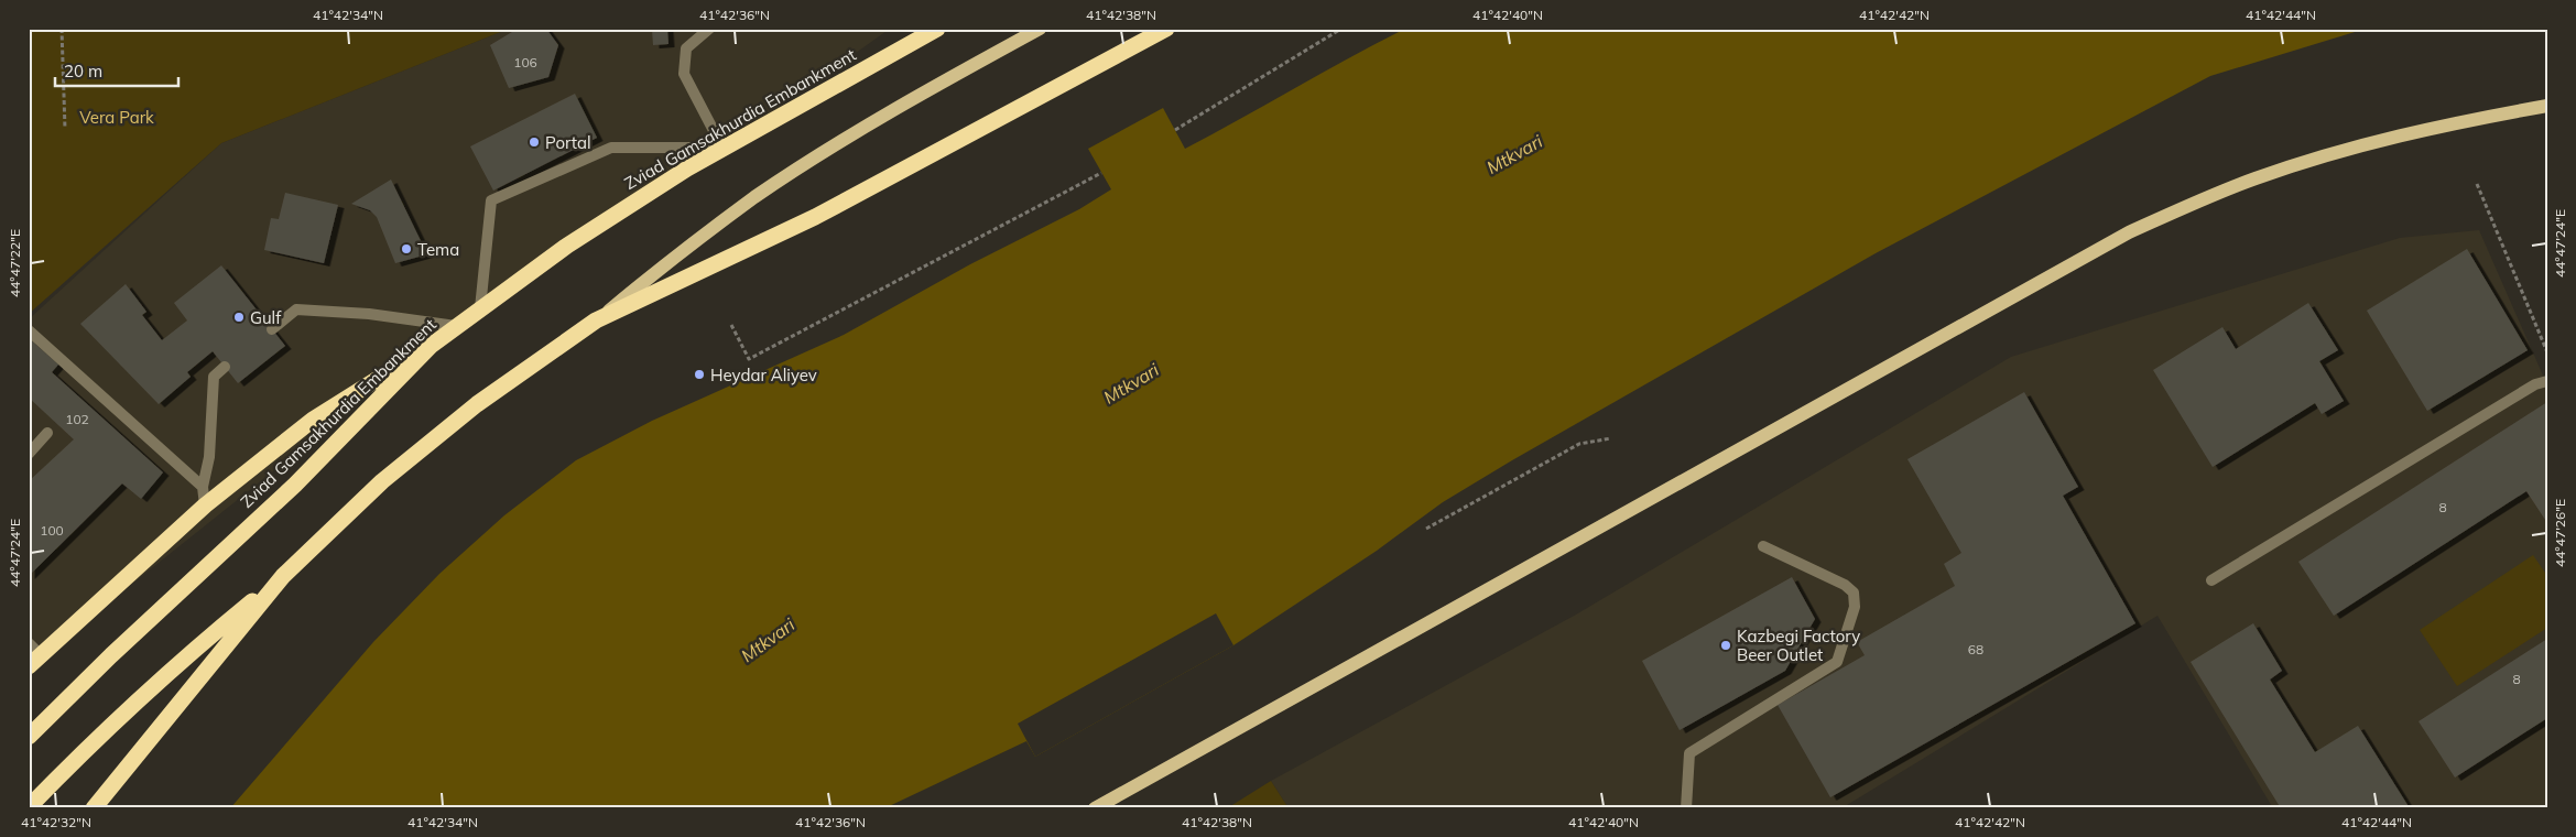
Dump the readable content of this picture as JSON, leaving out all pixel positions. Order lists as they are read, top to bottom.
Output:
{
  "streets": {
    "highway": ["Zviad Gamsakhurdia Embankment"]
  },
  "water": ["Mtkvari"],
  "parks": ["Vera Park"],
  "places": [
    "Portal",
    "Tema",
    "Gulf",
    "Heydar Aliyev",
    "Kazbegi Factory Beer Outlet"
  ],
  "house_numbers": [
    "106",
    "102",
    "8",
    "100",
    "68",
    "8"
  ],
  "scale_bar": "20 m",
  "coordinates": [
    "41°42'34\"N",
    "41°42'36\"N",
    "41°42'38\"N",
    "41°42'40\"N",
    "41°42'42\"N",
    "41°42'44\"N",
    "44°47'24\"E",
    "44°47'22\"E",
    "44°47'26\"E",
    "41°42'32\"N"
  ]
}
